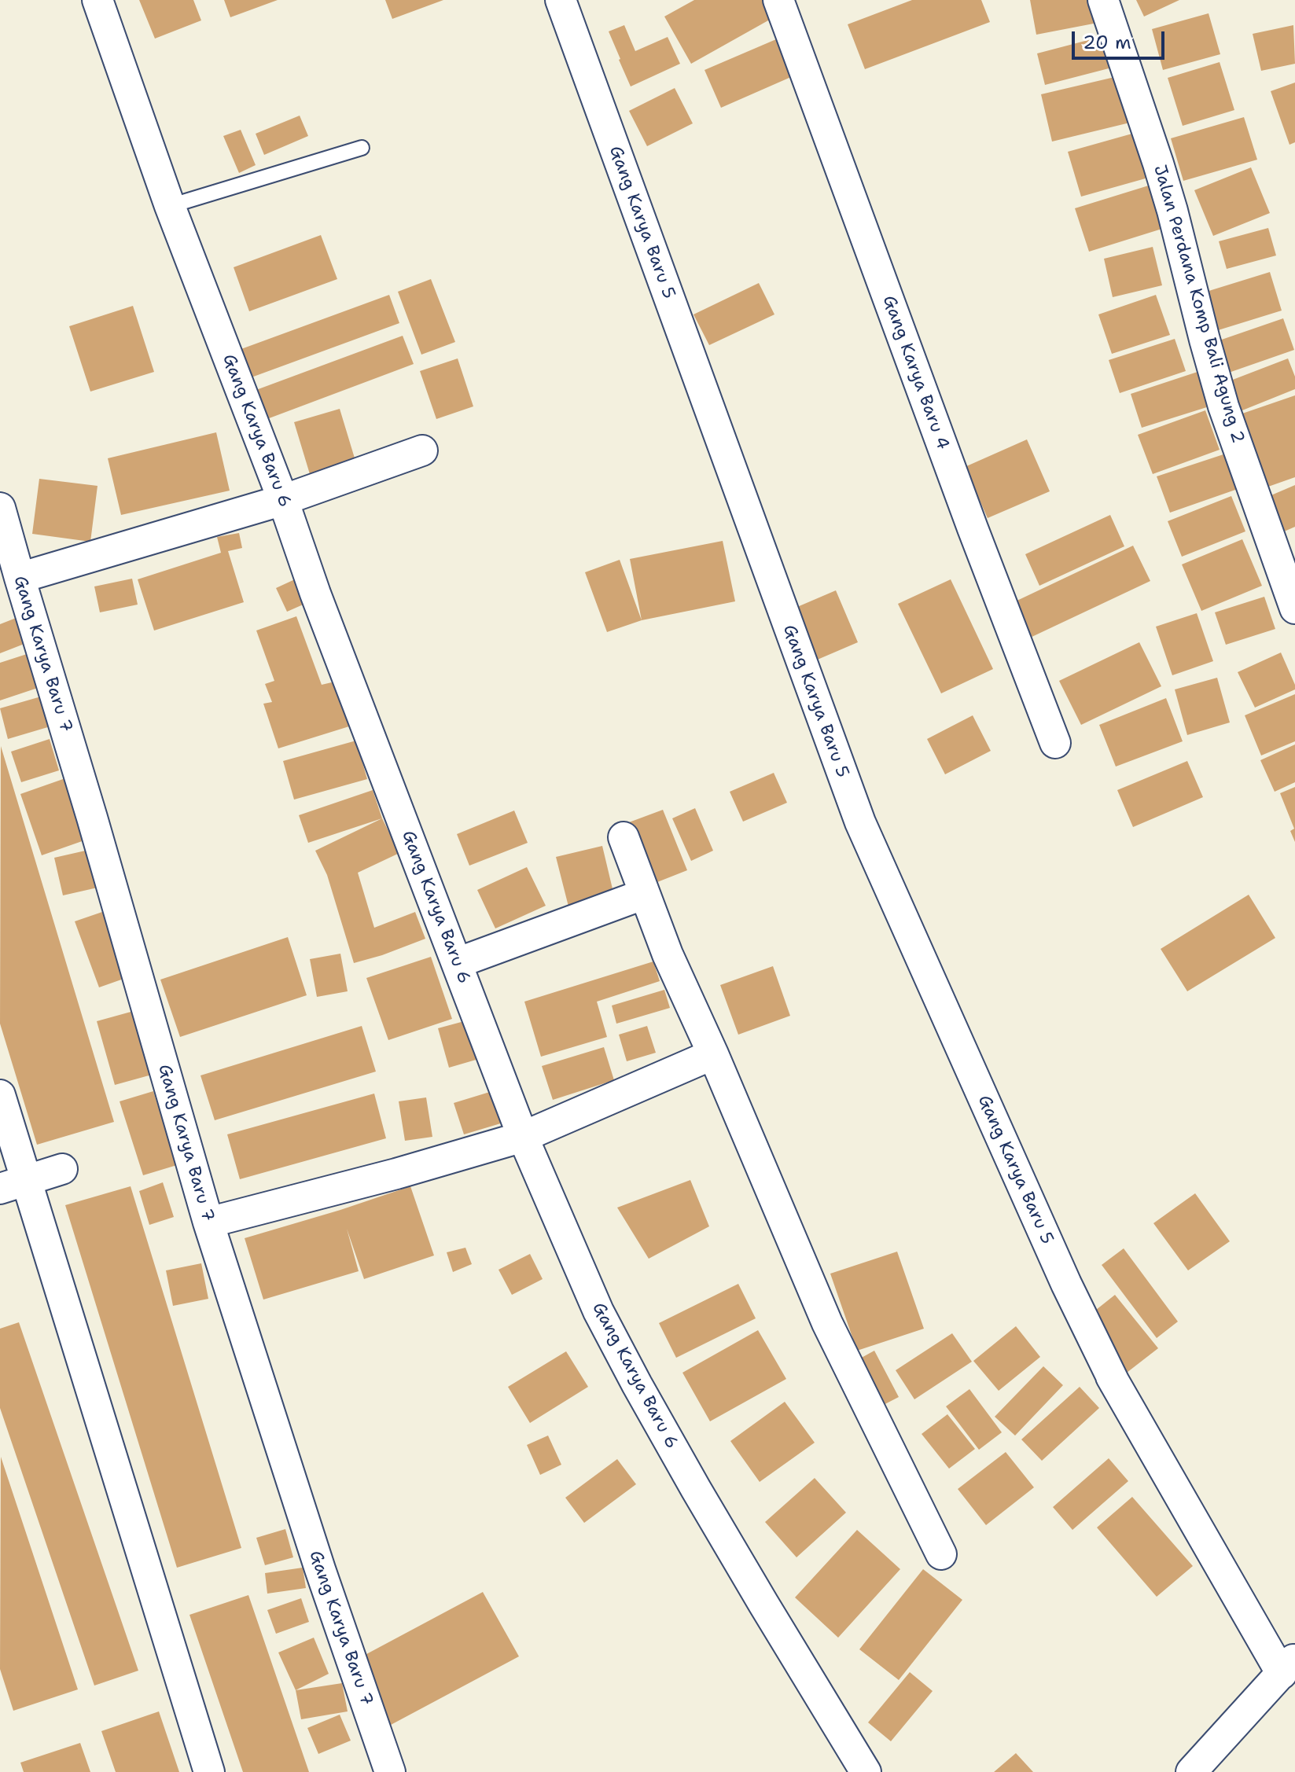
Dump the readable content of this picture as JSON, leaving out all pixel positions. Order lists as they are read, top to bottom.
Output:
{
  "streets": {
    "street": [
      "Gang Karya Baru 5",
      "Jalan Perdana Komp Bali Agung 2",
      "Gang Karya Baru 4",
      "Gang Karya Baru 6",
      "Gang Karya Baru 7"
    ]
  },
  "scale_bar": "20 m"
}
